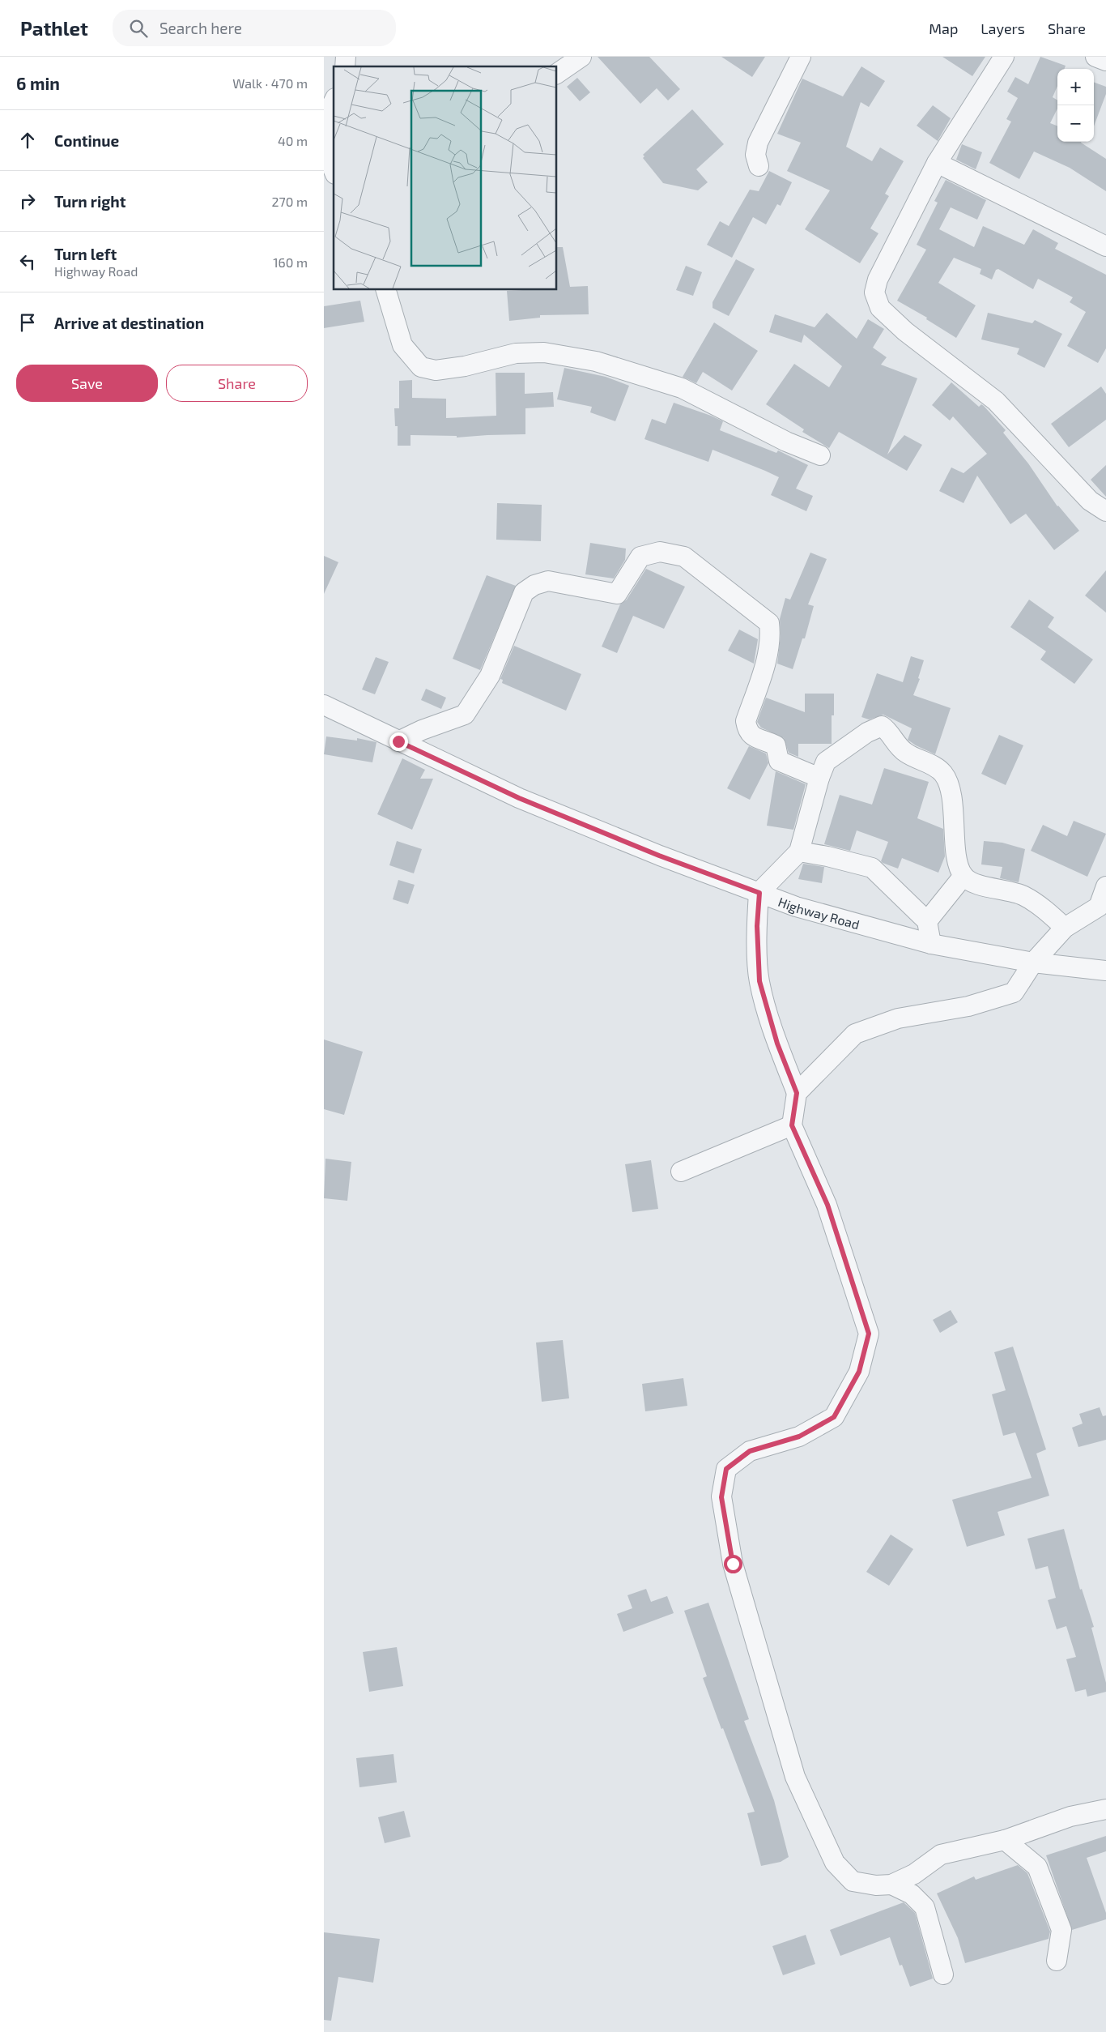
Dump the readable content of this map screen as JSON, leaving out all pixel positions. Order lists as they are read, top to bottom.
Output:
{
  "streets": {
    "street": ["Highway Road"]
  },
  "page": {
    "header": "Pathlet",
    "search": "Search here",
    "nav": ["Map", "Layers", "Share"],
    "heading": ["6 min", "Walk · 470 m"],
    "map_buttons": ["+", "−"],
    "list": [
      ["Continue", "40 m"],
      ["Turn right", "270 m"],
      ["Turn left", "Highway Road", "160 m"],
      "Arrive at destination"
    ],
    "buttons": ["Save", "Share"]
  }
}
